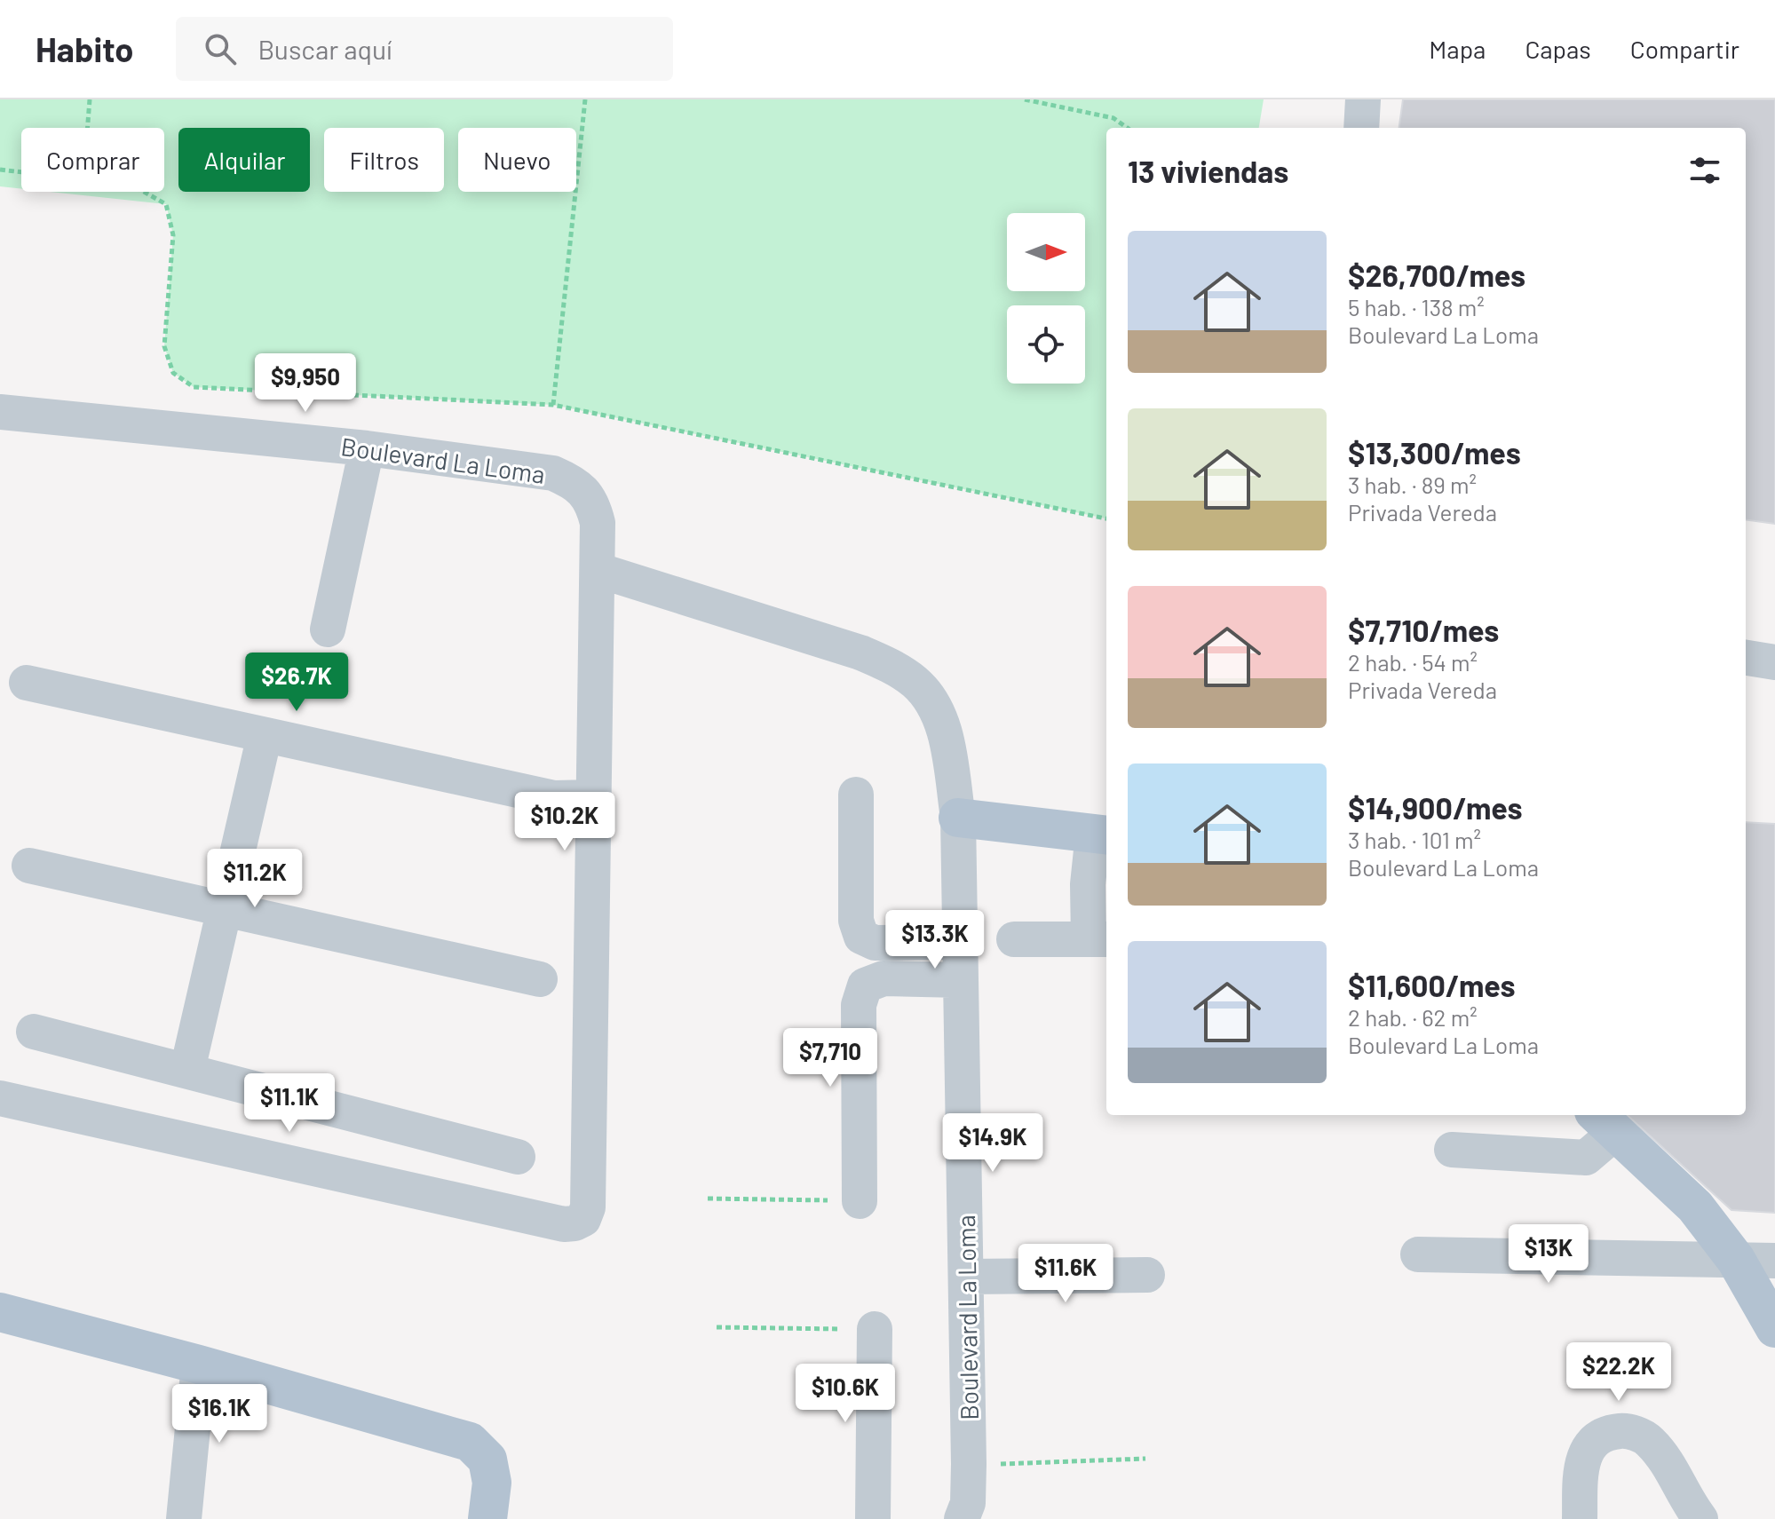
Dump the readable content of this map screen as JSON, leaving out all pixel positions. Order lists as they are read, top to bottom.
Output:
{
  "streets": {
    "street": ["Boulevard La Loma"]
  },
  "north": "right",
  "page": {
    "header": "Habito",
    "search": "Buscar aquí",
    "nav": ["Mapa", "Capas", "Compartir"],
    "chip": [
      "Comprar",
      "Alquilar",
      "Filtros",
      "Nuevo"
    ],
    "heading": "13 viviendas",
    "list": [
      {
        "name": "$26,700/mes",
        "note": "5 hab. · 138 m² · Boulevard La Loma"
      },
      {
        "name": "$13,300/mes",
        "note": "3 hab. · 89 m² · Privada Vereda"
      },
      {
        "name": "$7,710/mes",
        "note": "2 hab. · 54 m² · Privada Vereda"
      },
      {
        "name": "$14,900/mes",
        "note": "3 hab. · 101 m² · Boulevard La Loma"
      },
      {
        "name": "$11,600/mes",
        "note": "2 hab. · 62 m² · Boulevard La Loma"
      }
    ],
    "price": [
      "$9,950",
      "$26.7K",
      "$10.2K",
      "$11.2K",
      "$13.3K",
      "$7,710",
      "$11.1K",
      "$14.9K",
      "$13K",
      "$11.6K",
      "$22.2K",
      "$10.6K",
      "$16.1K"
    ]
  }
}
